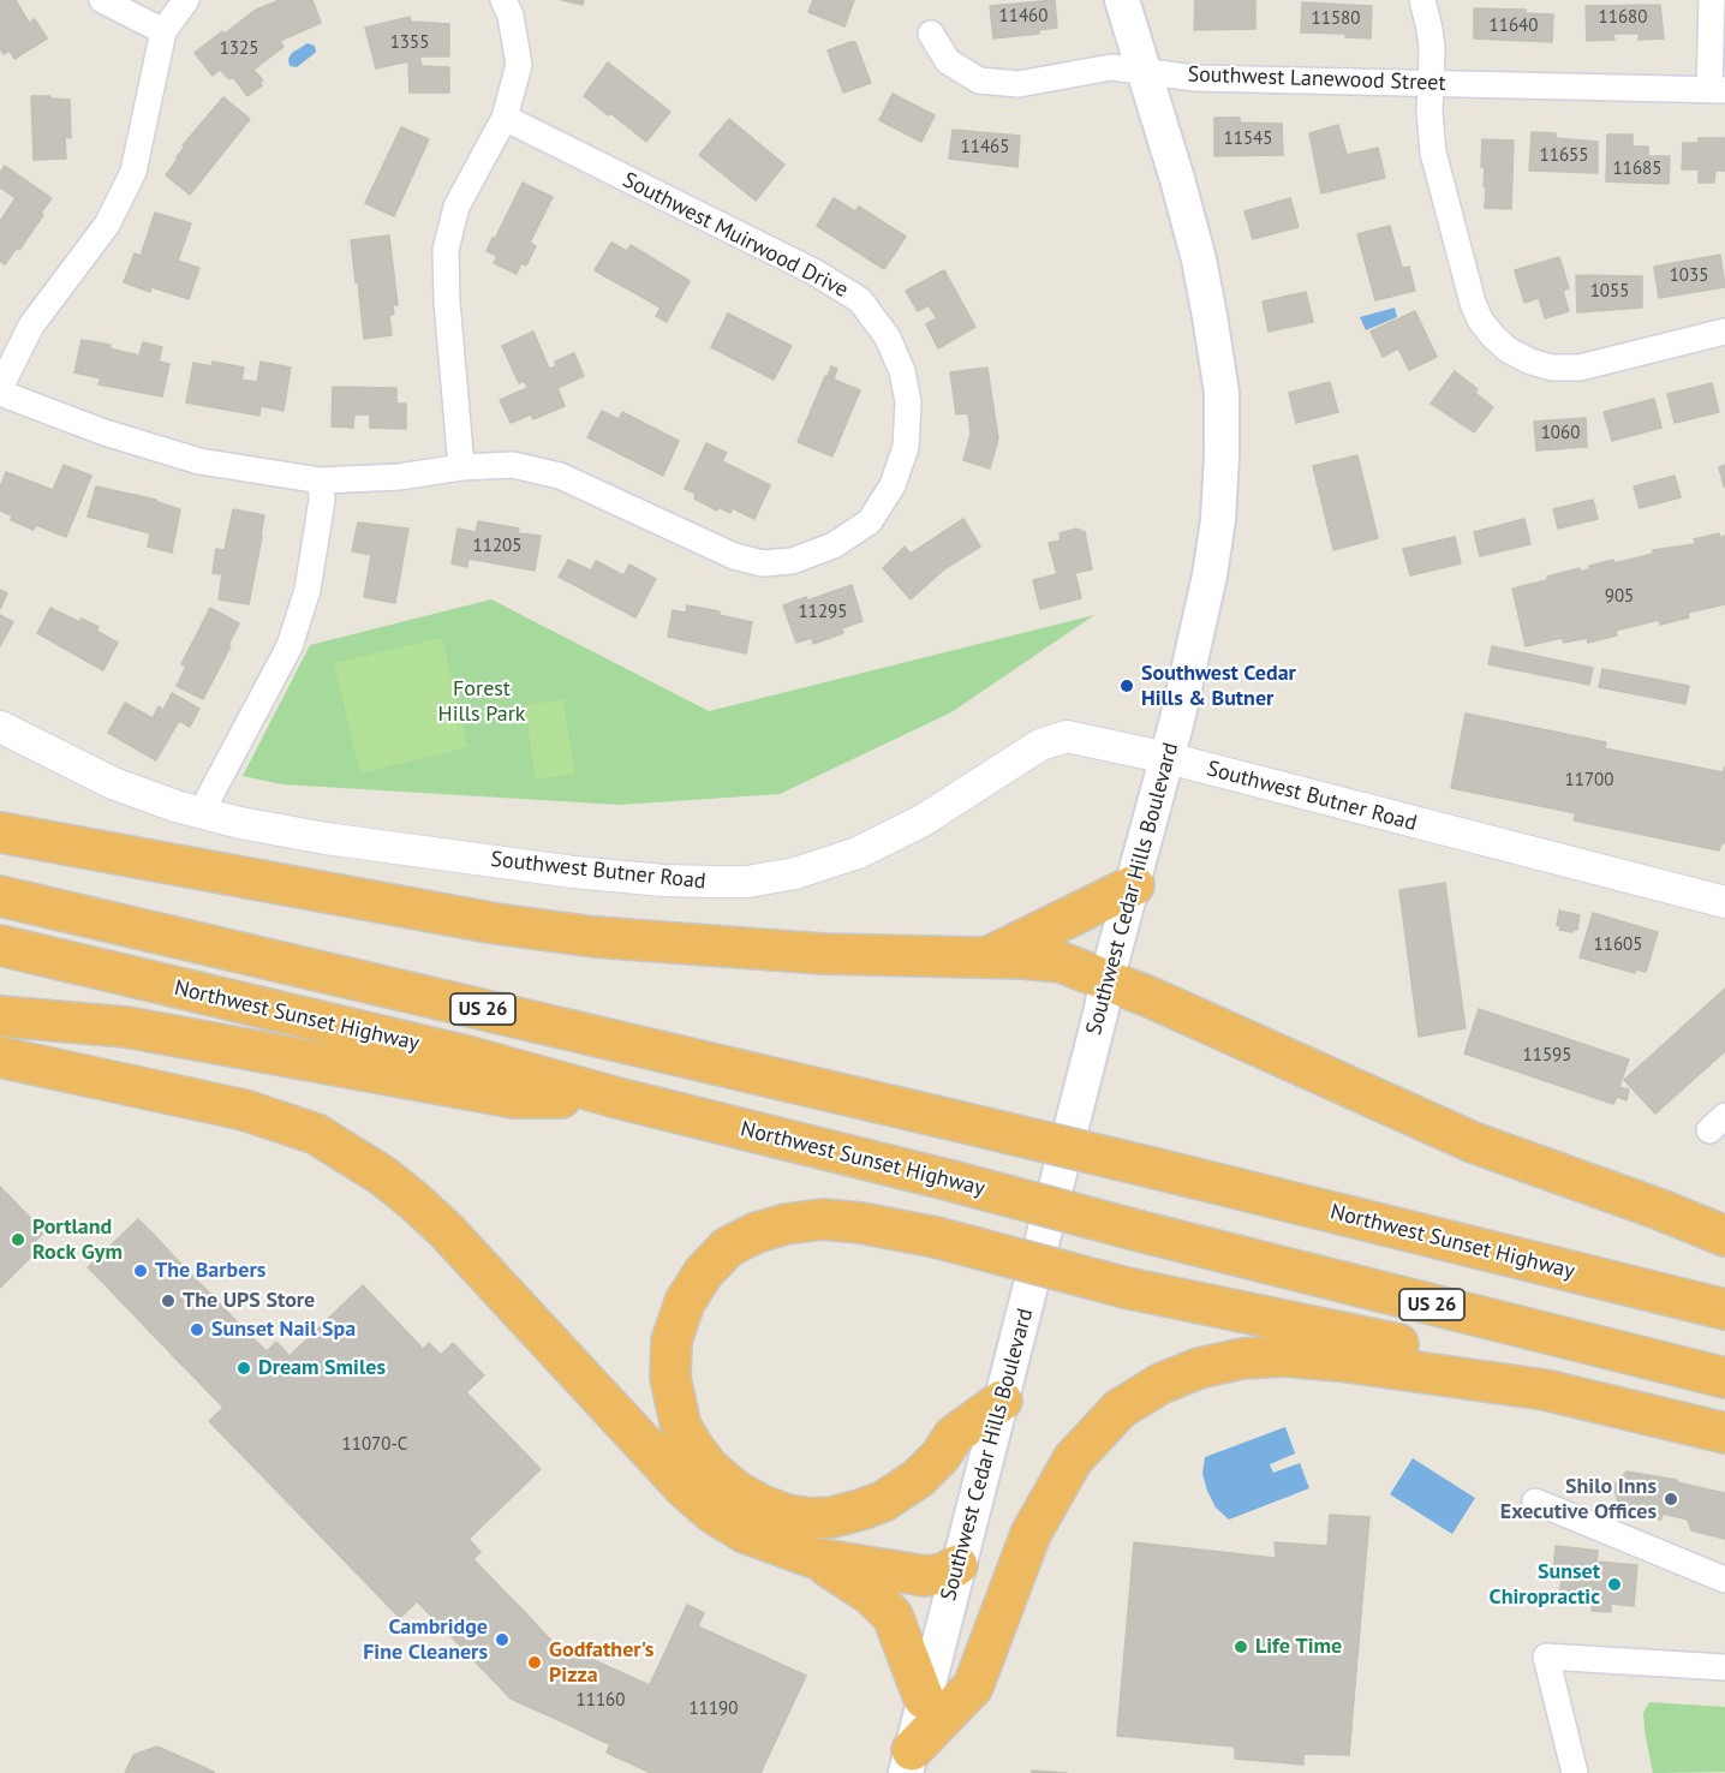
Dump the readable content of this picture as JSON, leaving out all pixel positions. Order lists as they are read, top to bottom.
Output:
{
  "streets": {
    "highway": ["US 26", "Northwest Sunset Highway"],
    "main road": ["Southwest Cedar Hills Boulevard"],
    "street": ["Southwest Lanewood Street", "Southwest Muirwood Drive", "Southwest Butner Road"]
  },
  "crossings": [
    ["Southwest Lanewood Street", "Southwest Cedar Hills Boulevard"],
    ["Southwest Butner Road", "Southwest Cedar Hills Boulevard"]
  ],
  "parks": ["Forest Hills Park"],
  "places": [
    "Southwest Cedar Hills & Butner",
    "Portland Rock Gym",
    "The Barbers",
    "The UPS Store",
    "Sunset Nail Spa",
    "Dream Smiles",
    "Shilo Inns Executive Offices",
    "Sunset Chiropractic",
    "Cambridge Fine Cleaners",
    "Life Time",
    "Godfather's Pizza"
  ],
  "house_numbers": [
    "11460",
    "11680",
    "11580",
    "11640",
    "1355",
    "1325",
    "11545",
    "11465",
    "11655",
    "11685",
    "1035",
    "1055",
    "1060",
    "11205",
    "905",
    "11295",
    "11700",
    "11605",
    "11595",
    "11070-C",
    "11160",
    "11190"
  ]
}
